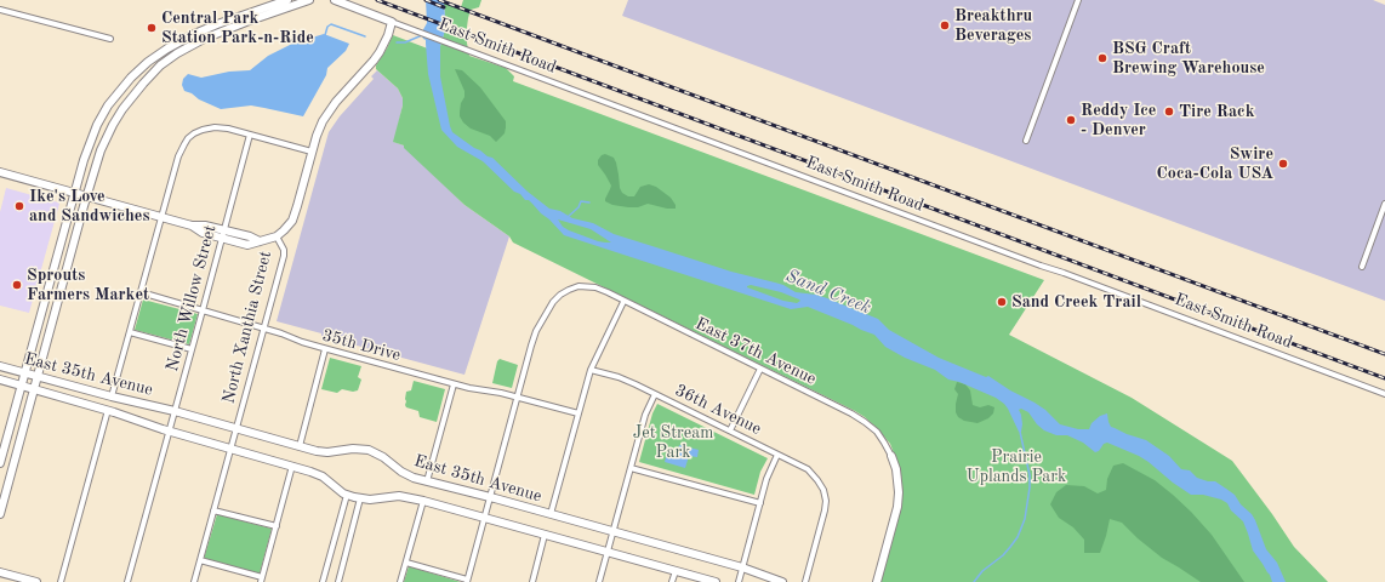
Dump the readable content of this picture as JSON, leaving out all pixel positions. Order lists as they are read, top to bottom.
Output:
{
  "streets": {
    "street": [
      "East Smith Road",
      "North Willow Street",
      "North Xanthia Street",
      "35th Drive",
      "East 37th Avenue",
      "East 35th Avenue",
      "36th Avenue"
    ]
  },
  "crossings": [
    ["East Smith Road", "North Xanthia Street"],
    ["North Willow Street", "35th Drive"],
    ["North Willow Street", "East 35th Avenue"],
    ["North Xanthia Street", "35th Drive"],
    ["North Xanthia Street", "East 35th Avenue"],
    ["35th Drive", "East 37th Avenue"]
  ],
  "water": ["Sand Creek"],
  "parks": ["Jet Stream Park", "Prairie Uplands Park"],
  "places": [
    "Breakthru Beverages",
    "Central Park Station Park-n-Ride",
    "BSG Craft Brewing Warehouse",
    "Tire Rack",
    "Reddy Ice - Denver",
    "Swire Coca-Cola USA",
    "Ike's Love and Sandwiches",
    "Sprouts Farmers Market",
    "Sand Creek Trail"
  ]
}
